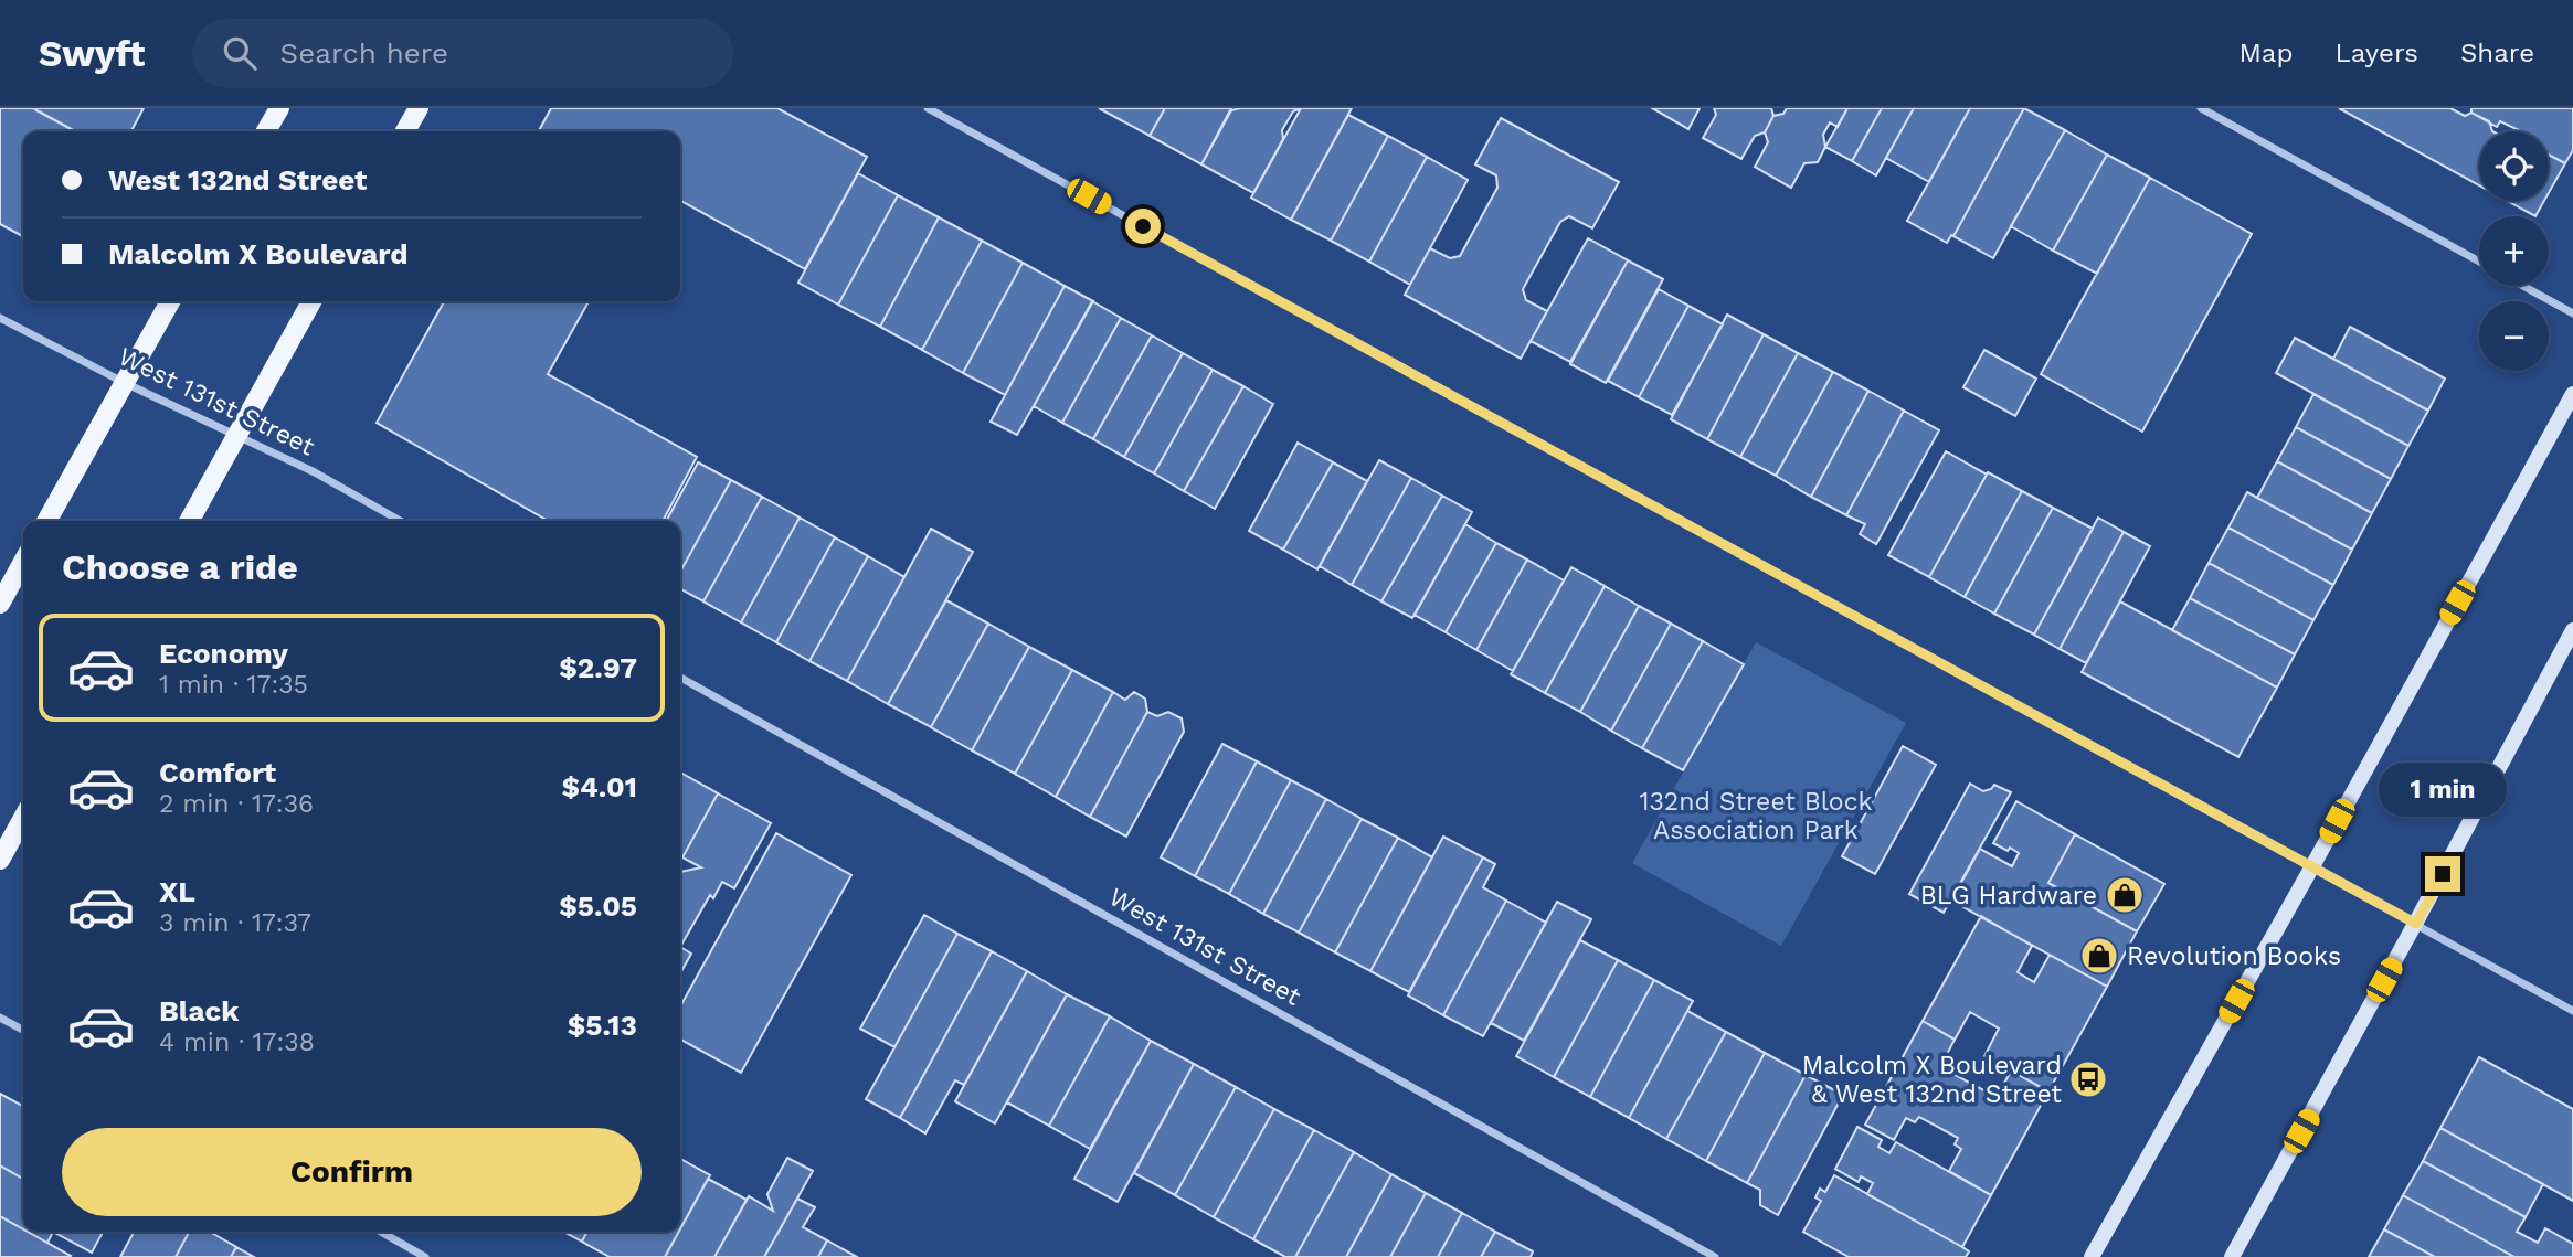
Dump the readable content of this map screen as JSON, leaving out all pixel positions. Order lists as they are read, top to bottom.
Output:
{
  "streets": {
    "street": ["West 131st Street"]
  },
  "parks": ["132nd Street Block Association Park"],
  "places": {
    "shop": ["BLG Hardware", "Revolution Books"],
    "bus stop": ["Malcolm X Boulevard & West 132nd Street"]
  },
  "page": {
    "header": "Swyft",
    "search": "Search here",
    "nav": ["Map", "Layers", "Share"],
    "map_buttons": ["+", "−"],
    "banner": ["West 132nd Street", "Malcolm X Boulevard"],
    "heading": "Choose a ride",
    "list": [
      {
        "name": "Economy",
        "note": "1 min · 17:35",
        "value": "$2.97"
      },
      {
        "name": "Comfort",
        "note": "2 min · 17:36",
        "value": "$4.01"
      },
      {
        "name": "XL",
        "note": "3 min · 17:37",
        "value": "$5.05"
      },
      {
        "name": "Black",
        "note": "4 min · 17:38",
        "value": "$5.13"
      }
    ],
    "bubble": "1 min",
    "buttons": "Confirm"
  }
}
